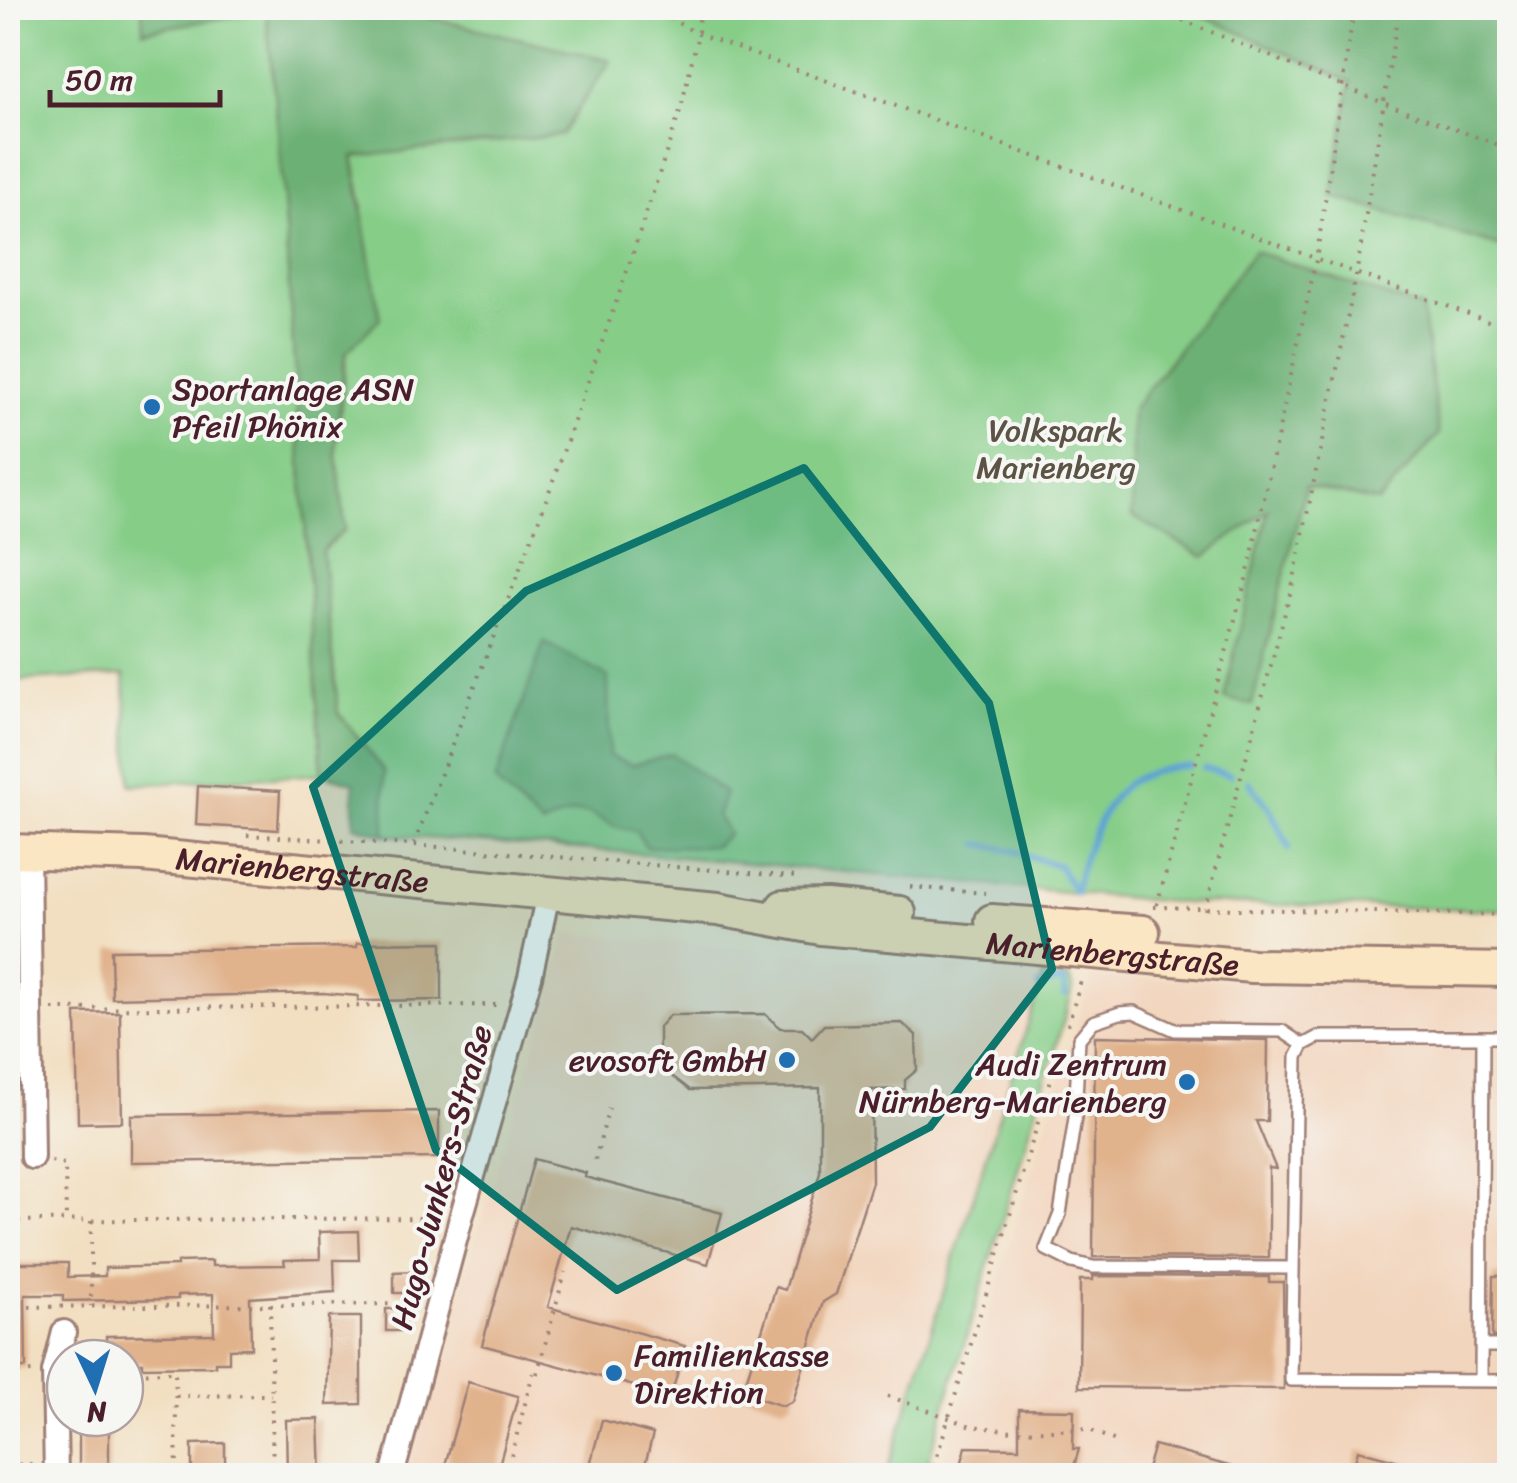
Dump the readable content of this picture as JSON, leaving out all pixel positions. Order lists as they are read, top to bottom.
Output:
{
  "streets": {
    "main road": ["Marienbergstraße"],
    "street": ["Hugo-Junkers-Straße"]
  },
  "crossings": [
    ["Marienbergstraße", "Hugo-Junkers-Straße"]
  ],
  "parks": ["Volkspark Marienberg"],
  "places": [
    "Sportanlage ASN Pfeil Phönix",
    "evosoft GmbH",
    "Audi Zentrum Nürnberg-Marienberg",
    "Familienkasse Direktion"
  ],
  "scale_bar": "50 m",
  "north": "bottom"
}
